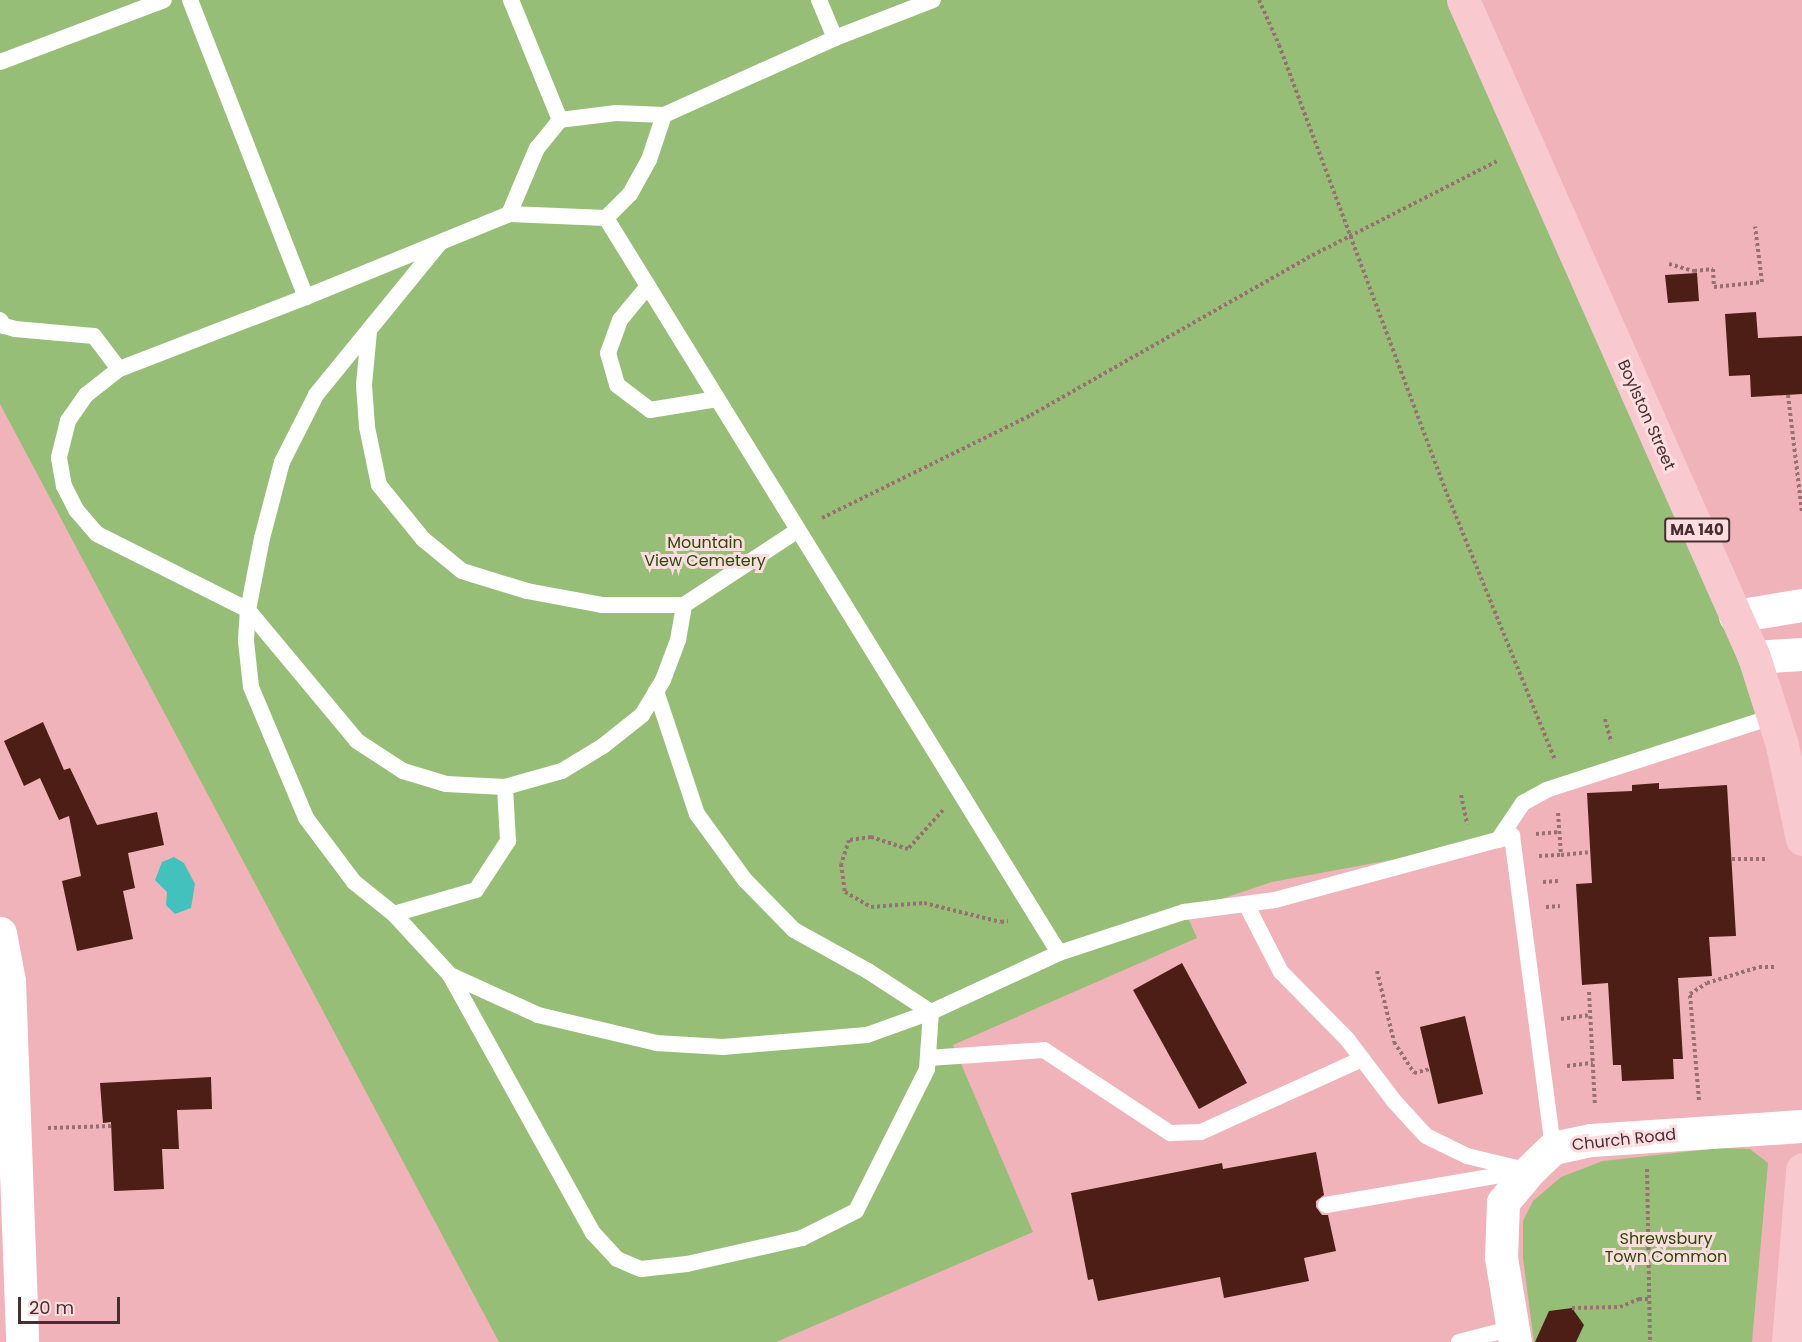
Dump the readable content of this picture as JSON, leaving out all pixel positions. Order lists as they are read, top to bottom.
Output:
{
  "streets": {
    "main road": ["Boylston Street", "MA 140"],
    "street": ["Church Road"]
  },
  "parks": ["Mountain View Cemetery", "Shrewsbury Town Common"],
  "scale_bar": "20 m"
}
